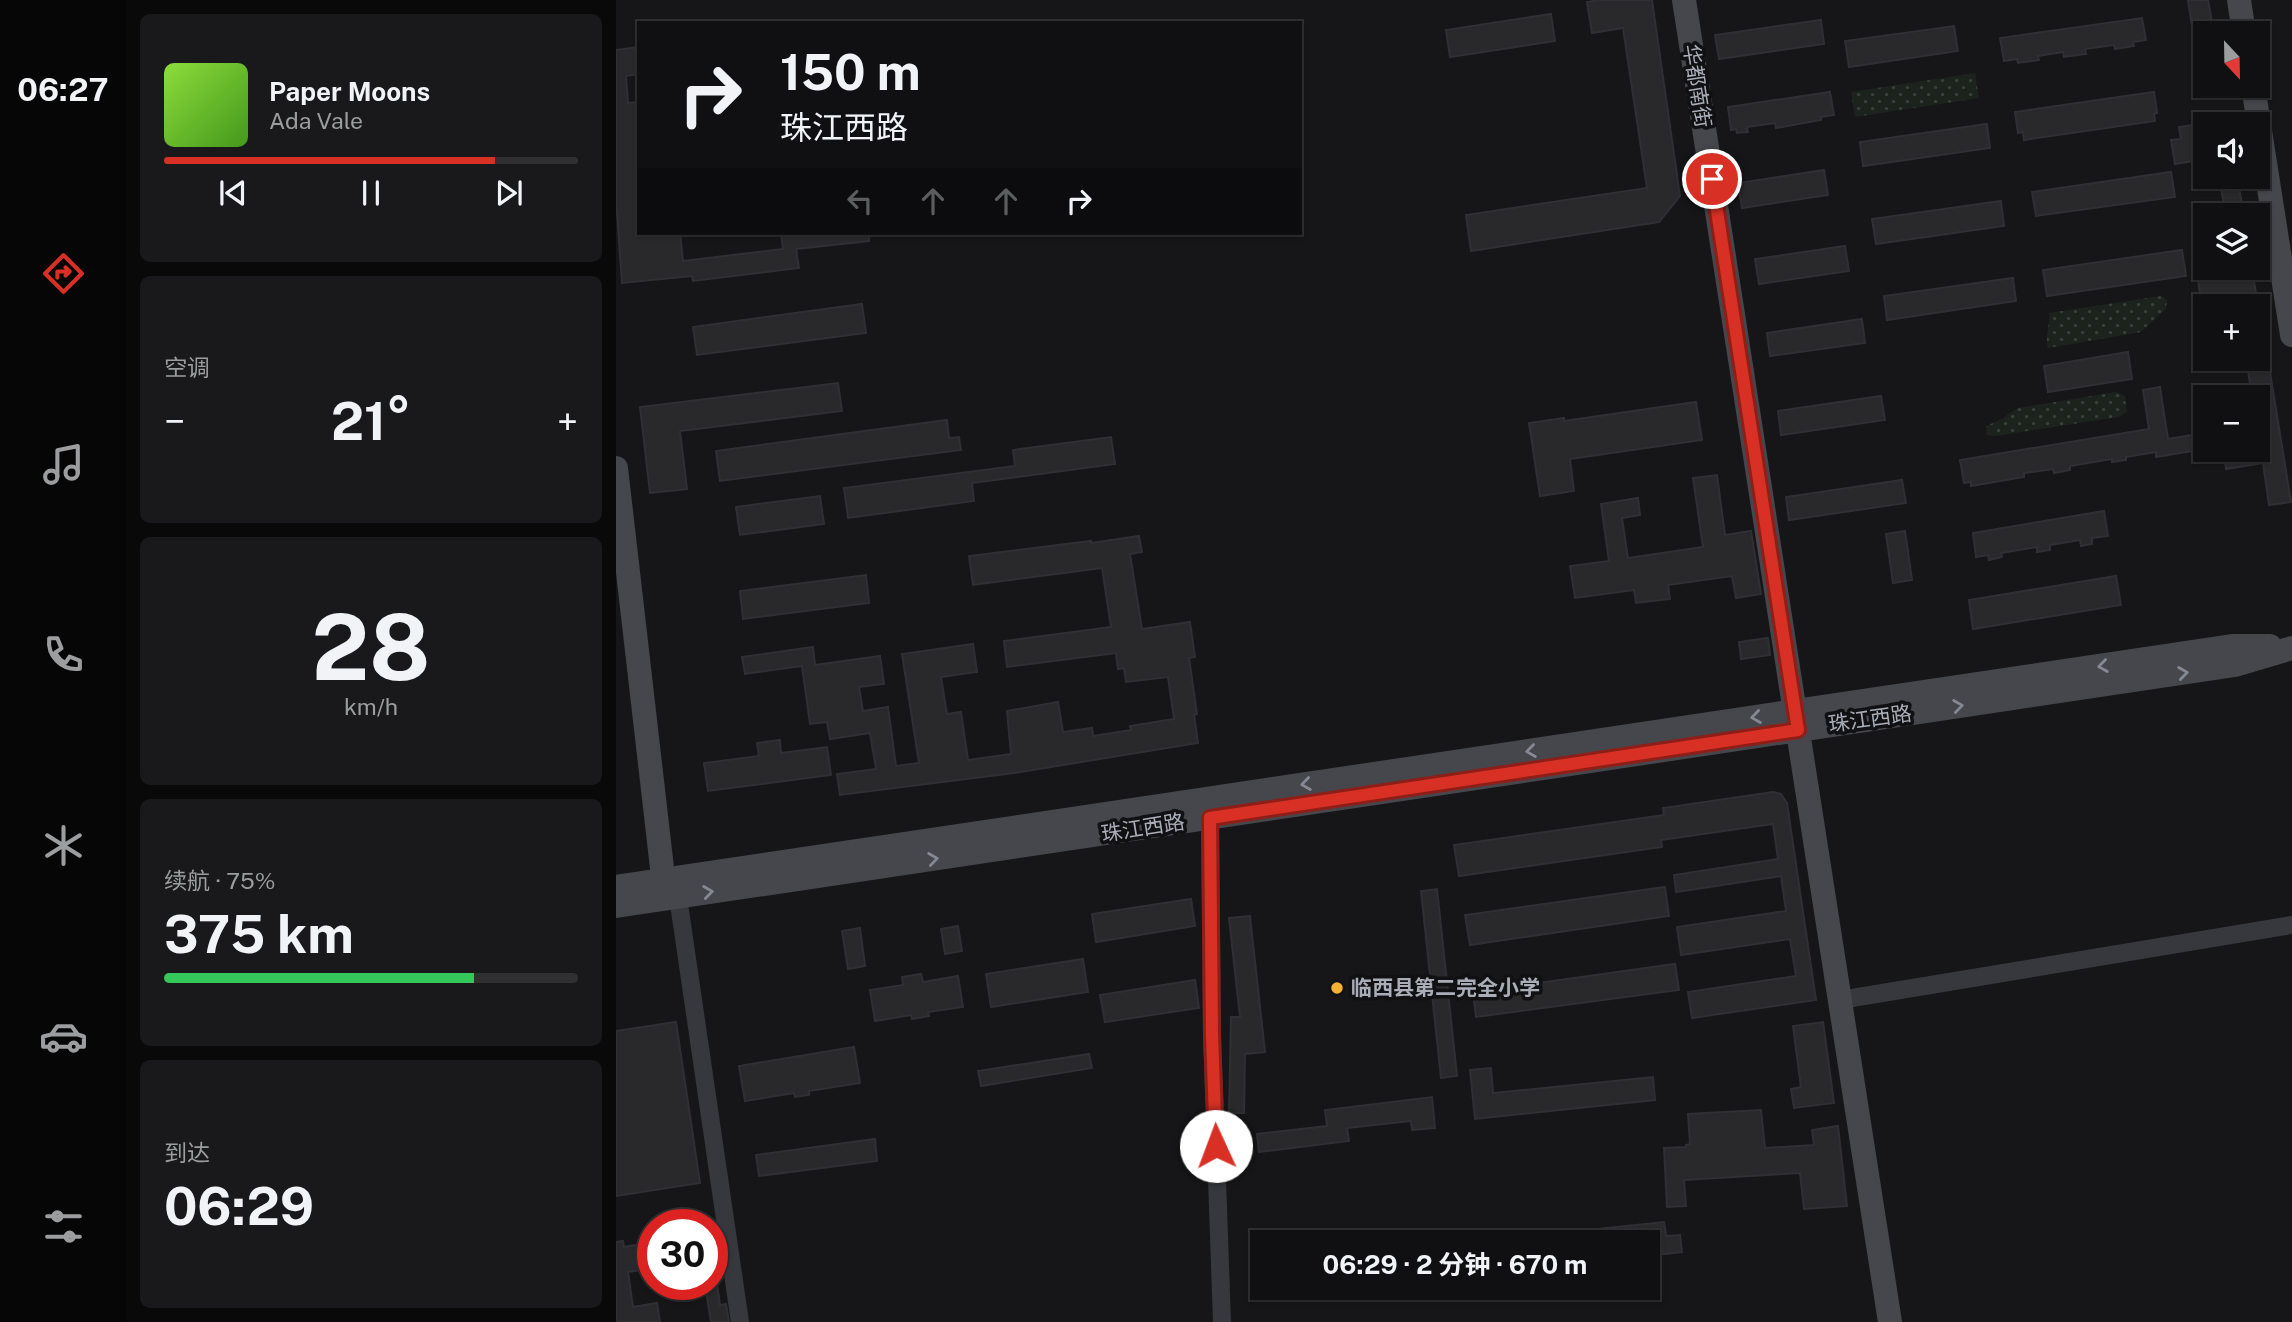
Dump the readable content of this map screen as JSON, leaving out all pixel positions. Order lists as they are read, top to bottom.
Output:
{
  "streets": {
    "main road": ["华都南街", "珠江西路"]
  },
  "crossings": [
    ["华都南街", "珠江西路"]
  ],
  "places": ["临西县第二完全小学"],
  "north": "bottom",
  "page": {
    "tabs": "06:27",
    "map_buttons": ["+", "−"],
    "turn": ["150 m", "珠江西路"],
    "song": ["Paper Moons", "Ada Vale"],
    "tile": [
      "空调",
      ["28", "km/h"],
      ["续航 · 75%", "375 km"],
      ["到达", "06:29"]
    ],
    "heat": ["−", "21°", "+"],
    "limit": "30",
    "trip": "06:29 · 2 分钟 · 670 m"
  }
}
